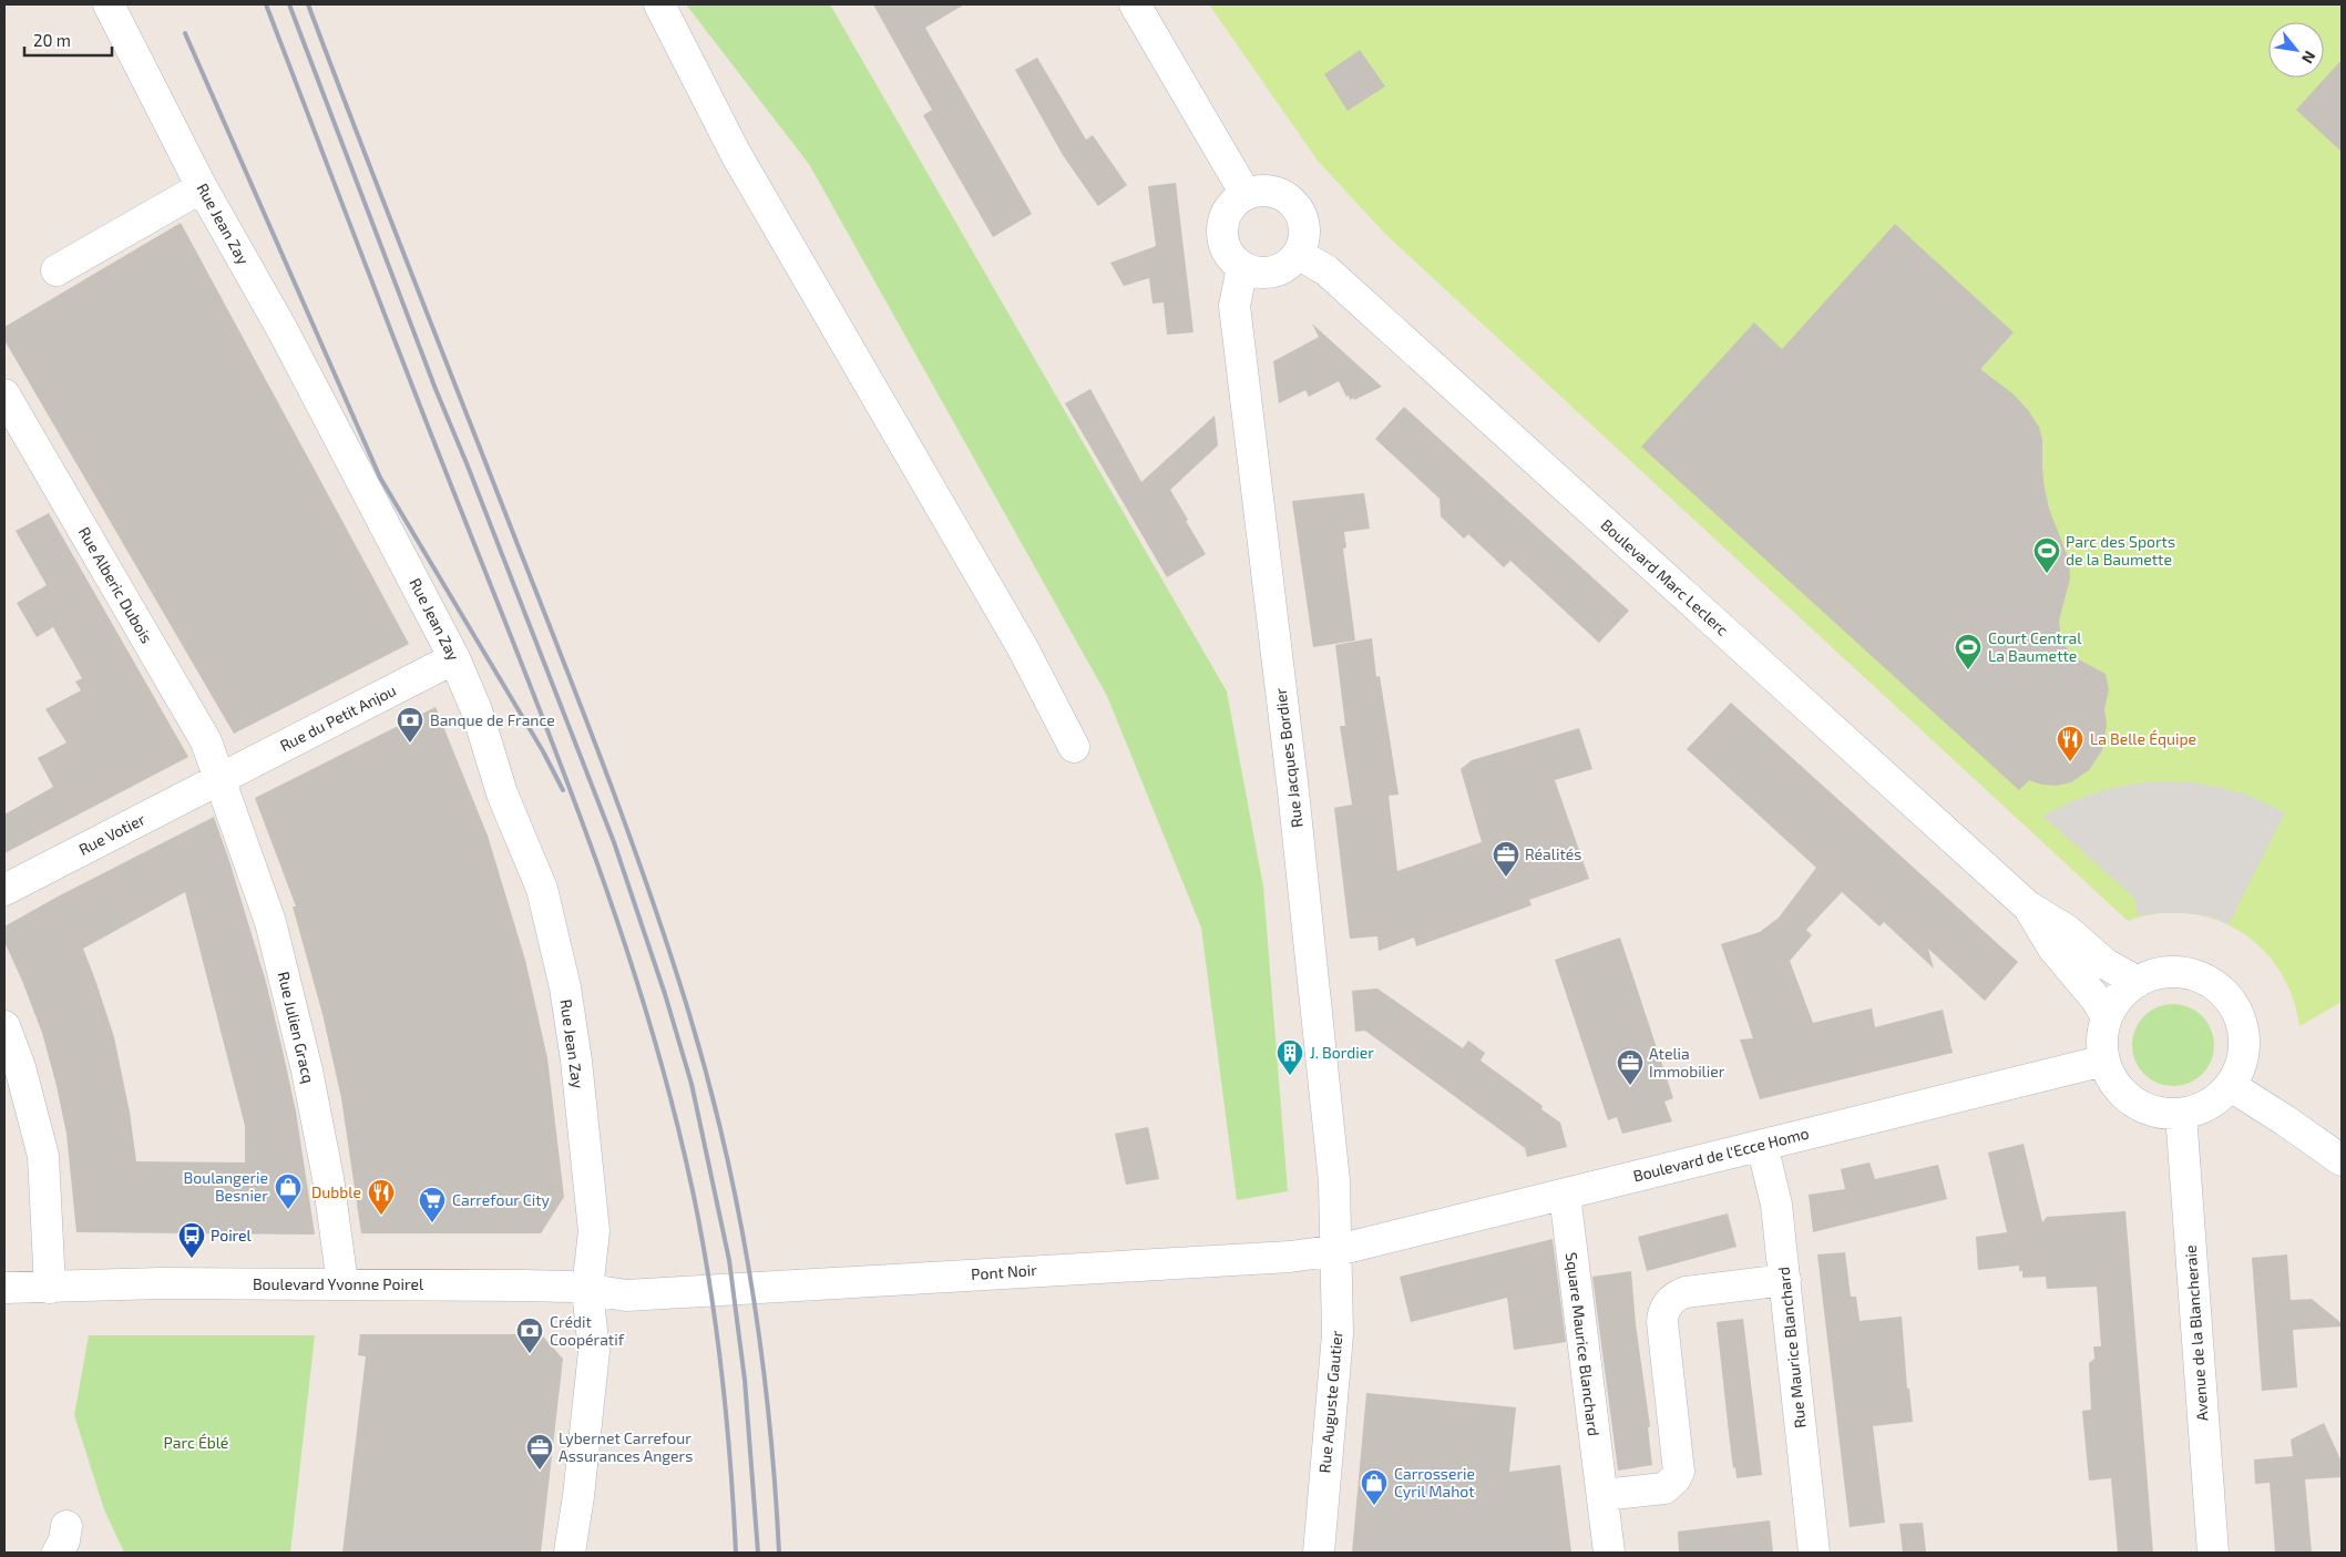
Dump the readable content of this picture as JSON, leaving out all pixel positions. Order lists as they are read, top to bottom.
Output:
{
  "streets": {
    "street": [
      "Rue Jean Zay",
      "Boulevard Marc Leclerc",
      "Rue Alberic Dubois",
      "Rue du Petit Anjou",
      "Rue Jacques Bordier",
      "Rue Votier",
      "Rue Julien Gracq",
      "Boulevard de l'Ecce Homo",
      "Pont Noir",
      "Boulevard Yvonne Poirel",
      "Avenue de la Blancheraie",
      "Square Maurice Blanchard",
      "Rue Maurice Blanchard",
      "Rue Auguste Gautier"
    ]
  },
  "crossings": [
    ["Rue Jean Zay", "Rue du Petit Anjou"],
    ["Rue Jean Zay", "Boulevard Yvonne Poirel"],
    ["Boulevard Marc Leclerc", "Rue Jacques Bordier"],
    ["Boulevard Marc Leclerc", "Boulevard de l'Ecce Homo"],
    ["Boulevard Marc Leclerc", "Avenue de la Blancheraie"],
    ["Rue Alberic Dubois", "Rue du Petit Anjou"],
    ["Rue Alberic Dubois", "Rue Votier"],
    ["Rue Alberic Dubois", "Rue Julien Gracq"],
    ["Rue du Petit Anjou", "Rue Votier"],
    ["Rue du Petit Anjou", "Rue Julien Gracq"],
    ["Rue Jacques Bordier", "Boulevard de l'Ecce Homo"],
    ["Rue Jacques Bordier", "Pont Noir"],
    ["Rue Jacques Bordier", "Rue Auguste Gautier"],
    ["Rue Votier", "Rue Julien Gracq"],
    ["Rue Julien Gracq", "Boulevard Yvonne Poirel"],
    ["Boulevard de l'Ecce Homo", "Pont Noir"],
    ["Boulevard de l'Ecce Homo", "Avenue de la Blancheraie"],
    ["Boulevard de l'Ecce Homo", "Square Maurice Blanchard"],
    ["Boulevard de l'Ecce Homo", "Rue Maurice Blanchard"],
    ["Boulevard de l'Ecce Homo", "Rue Auguste Gautier"],
    ["Pont Noir", "Boulevard Yvonne Poirel"],
    ["Pont Noir", "Rue Auguste Gautier"]
  ],
  "parks": ["Parc Éblé"],
  "places": {
    "sports": ["Parc des Sports de la Baumette", "Court Central La Baumette"],
    "bank": ["Banque de France", "Crédit Coopératif"],
    "restaurant": ["La Belle Équipe", "Dubble"],
    "office": ["Réalités", "Atelia Immobilier", "Lybernet Carrefour Assurances Angers"],
    "building": ["J. Bordier"],
    "shop": ["Boulangerie Besnier", "Carrosserie Cyril Mahot"],
    "supermarket": ["Carrefour City"],
    "bus stop": ["Poirel"]
  },
  "scale_bar": "20 m",
  "north": "bottom right"
}
